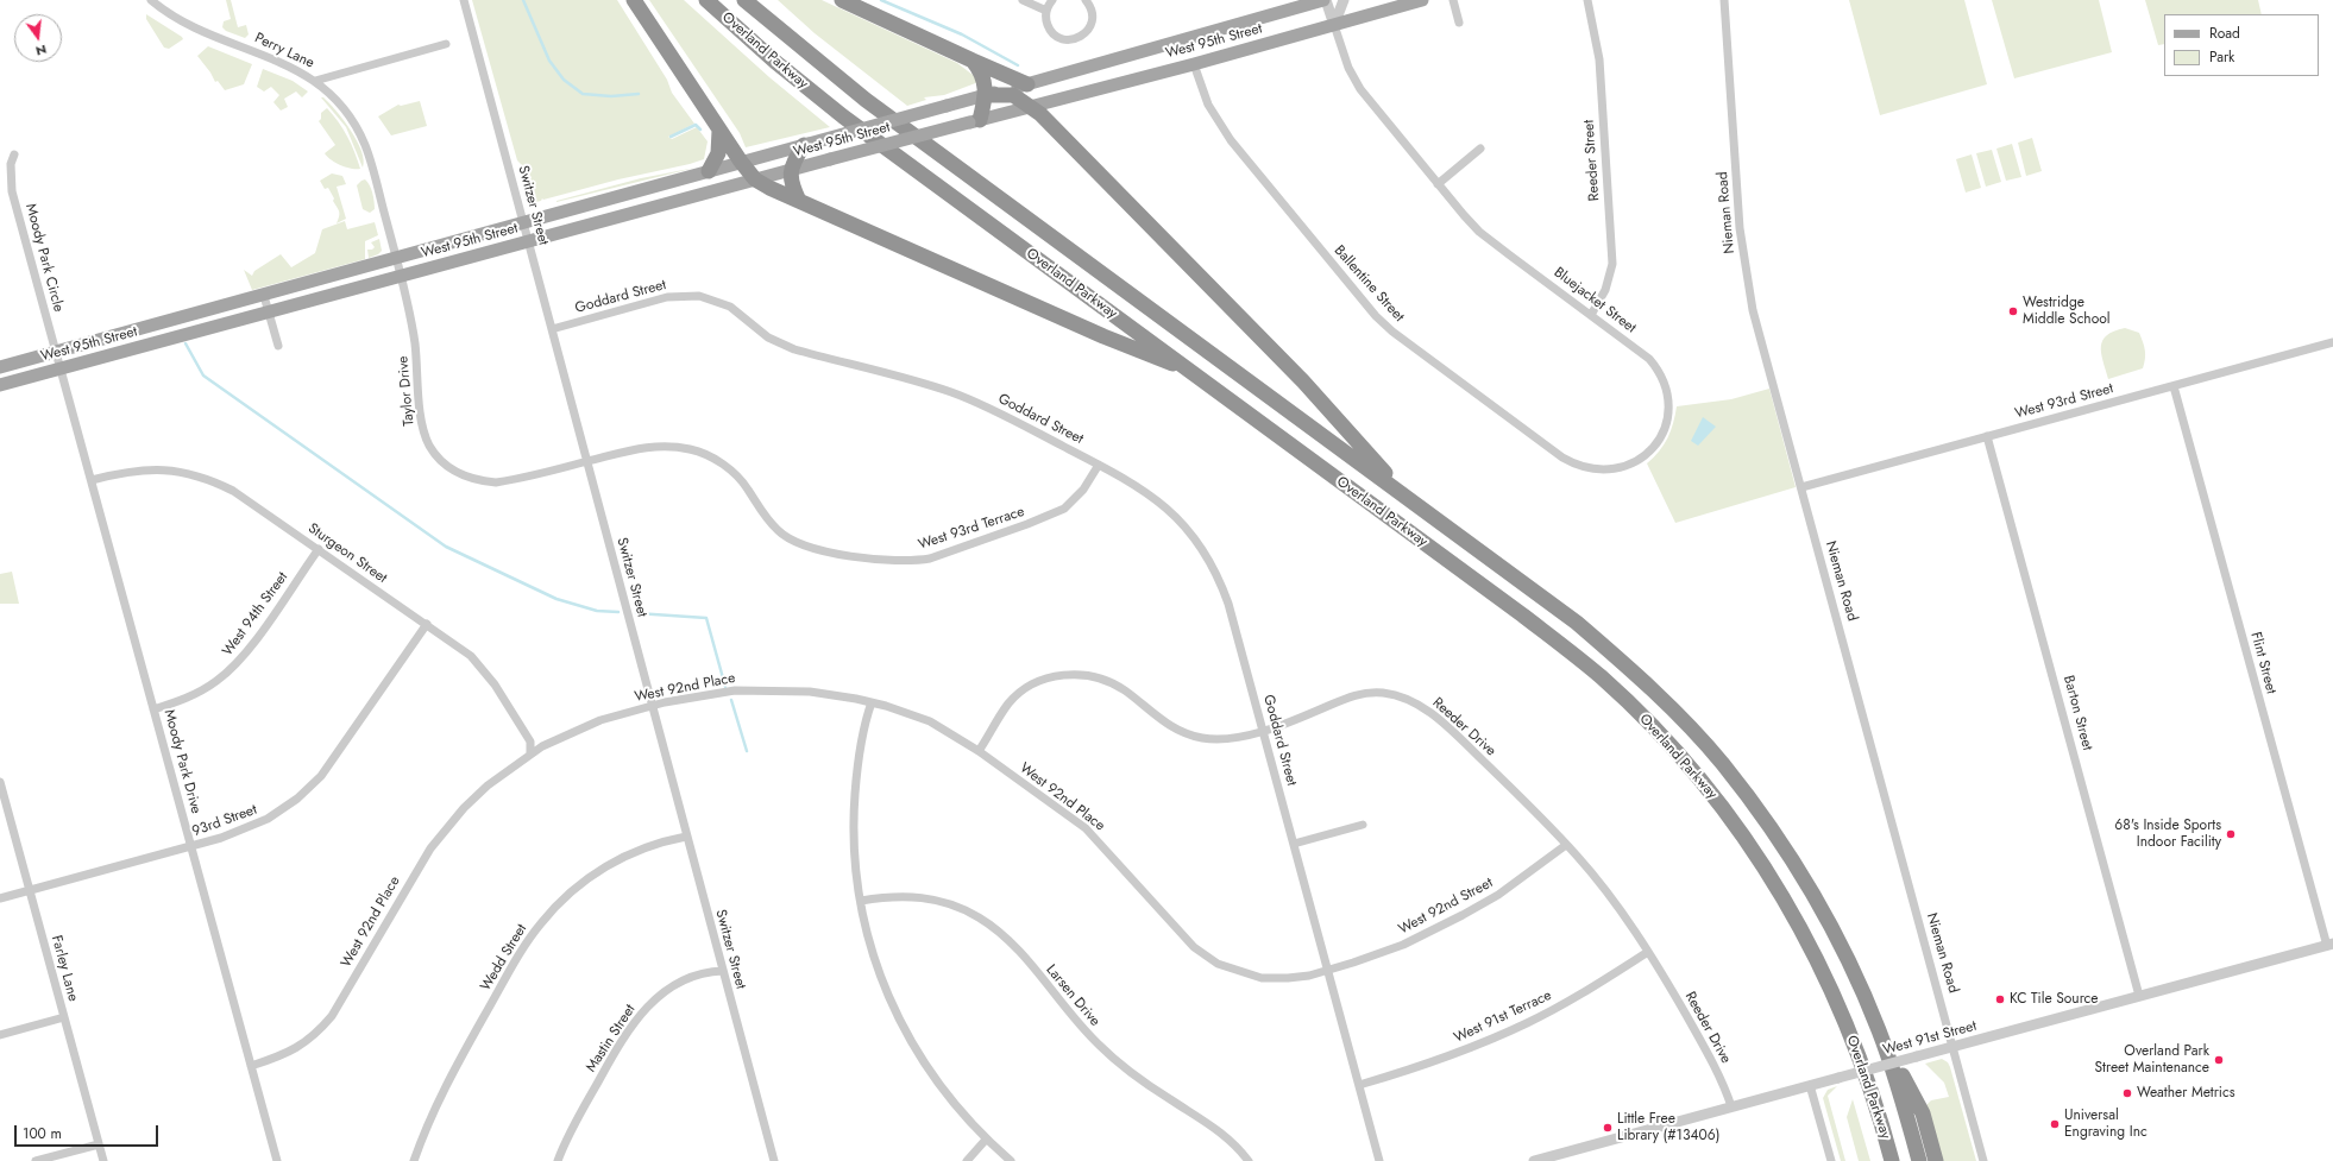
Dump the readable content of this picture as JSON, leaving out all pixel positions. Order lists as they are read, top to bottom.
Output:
{
  "streets": {
    "highway": ["Overland Parkway"],
    "main road": ["West 95th Street"],
    "street": [
      "Perry Lane",
      "Reeder Street",
      "Switzer Street",
      "Nieman Road",
      "Moody Park Circle",
      "Ballentine Street",
      "Goddard Street",
      "Bluejacket Street",
      "Taylor Drive",
      "West 93rd Street",
      "West 93rd Terrace",
      "Sturgeon Street",
      "West 94th Street",
      "Flint Street",
      "West 92nd Place",
      "Barton Street",
      "Reeder Drive",
      "Moody Park Drive",
      "93rd Street",
      "West 92nd Street",
      "Wedd Street",
      "Farley Lane",
      "Larsen Drive",
      "West 91st Terrace",
      "Mastin Street",
      "West 91st Street"
    ]
  },
  "crossings": [
    ["West 95th Street", "Perry Lane"],
    ["West 95th Street", "Switzer Street"],
    ["West 95th Street", "Moody Park Circle"],
    ["West 95th Street", "Ballentine Street"],
    ["West 95th Street", "Bluejacket Street"],
    ["West 95th Street", "Taylor Drive"],
    ["West 95th Street", "Moody Park Drive"],
    ["Perry Lane", "Taylor Drive"],
    ["Reeder Street", "Bluejacket Street"],
    ["Switzer Street", "Goddard Street"],
    ["Switzer Street", "Taylor Drive"],
    ["Switzer Street", "West 93rd Terrace"],
    ["Switzer Street", "West 92nd Place"],
    ["Switzer Street", "Wedd Street"],
    ["Switzer Street", "Mastin Street"],
    ["Nieman Road", "West 93rd Street"],
    ["Nieman Road", "West 91st Street"],
    ["Moody Park Circle", "Moody Park Drive"],
    ["Ballentine Street", "Bluejacket Street"],
    ["Goddard Street", "West 93rd Terrace"],
    ["Goddard Street", "West 92nd Place"],
    ["Goddard Street", "Reeder Drive"],
    ["Goddard Street", "West 92nd Street"],
    ["Goddard Street", "West 91st Terrace"],
    ["Taylor Drive", "West 93rd Terrace"],
    ["West 93rd Street", "Flint Street"],
    ["West 93rd Street", "Barton Street"],
    ["Sturgeon Street", "West 94th Street"],
    ["Sturgeon Street", "West 92nd Place"],
    ["Sturgeon Street", "Moody Park Drive"],
    ["Sturgeon Street", "93rd Street"],
    ["West 94th Street", "Moody Park Drive"],
    ["Flint Street", "West 91st Street"],
    ["West 92nd Place", "Reeder Drive"],
    ["West 92nd Place", "Moody Park Drive"],
    ["West 92nd Place", "West 92nd Street"],
    ["Barton Street", "West 91st Street"],
    ["Reeder Drive", "West 92nd Street"],
    ["Reeder Drive", "West 91st Terrace"],
    ["Reeder Drive", "West 91st Street"],
    ["Moody Park Drive", "93rd Street"],
    ["93rd Street", "Farley Lane"]
  ],
  "places": [
    "Westridge Middle School",
    "68's Inside Sports Indoor Facility",
    "KC Tile Source",
    "Overland Park Street Maintenance",
    "Weather Metrics",
    "Universal Engraving Inc",
    "Little Free Library (#13406)"
  ],
  "legend": ["Road", "Park"],
  "scale_bar": "100 m",
  "north": "bottom"
}
